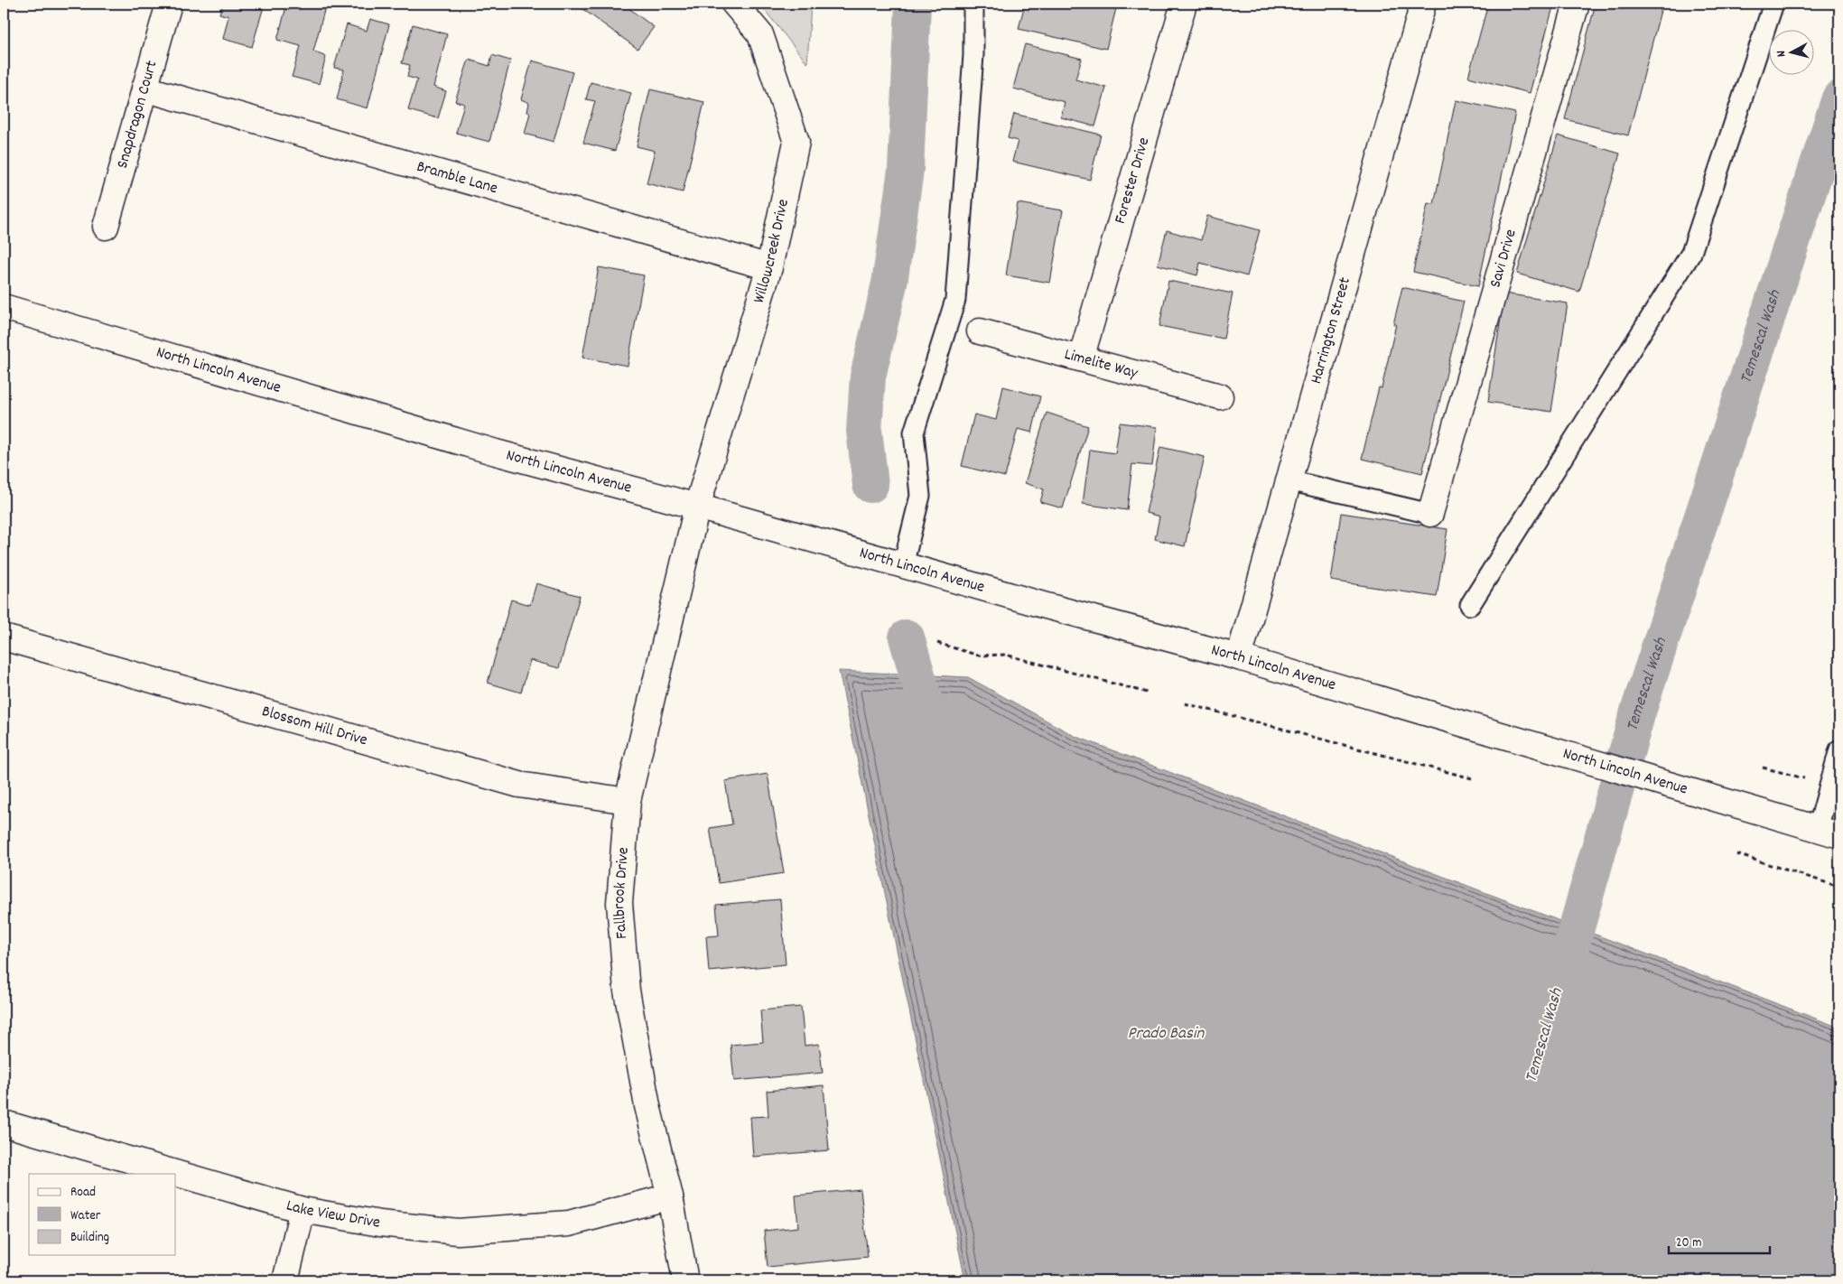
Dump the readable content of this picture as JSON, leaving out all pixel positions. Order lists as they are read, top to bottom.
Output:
{
  "streets": {
    "street": [
      "Snapdragon Court",
      "Bramble Lane",
      "Forester Drive",
      "Willowcreek Drive",
      "Savi Drive",
      "Harrington Street",
      "Limelite Way",
      "North Lincoln Avenue",
      "Blossom Hill Drive",
      "Fallbrook Drive",
      "Lake View Drive"
    ]
  },
  "crossings": [
    ["Snapdragon Court", "Bramble Lane"],
    ["Bramble Lane", "Willowcreek Drive"],
    ["Forester Drive", "Limelite Way"],
    ["Willowcreek Drive", "North Lincoln Avenue"],
    ["Willowcreek Drive", "Fallbrook Drive"],
    ["Harrington Street", "North Lincoln Avenue"],
    ["North Lincoln Avenue", "Fallbrook Drive"],
    ["Blossom Hill Drive", "Fallbrook Drive"],
    ["Fallbrook Drive", "Lake View Drive"]
  ],
  "water": ["Temescal Wash", "Prado Basin"],
  "legend": ["Road", "Water", "Building"],
  "scale_bar": "20 m",
  "north": "left"
}
